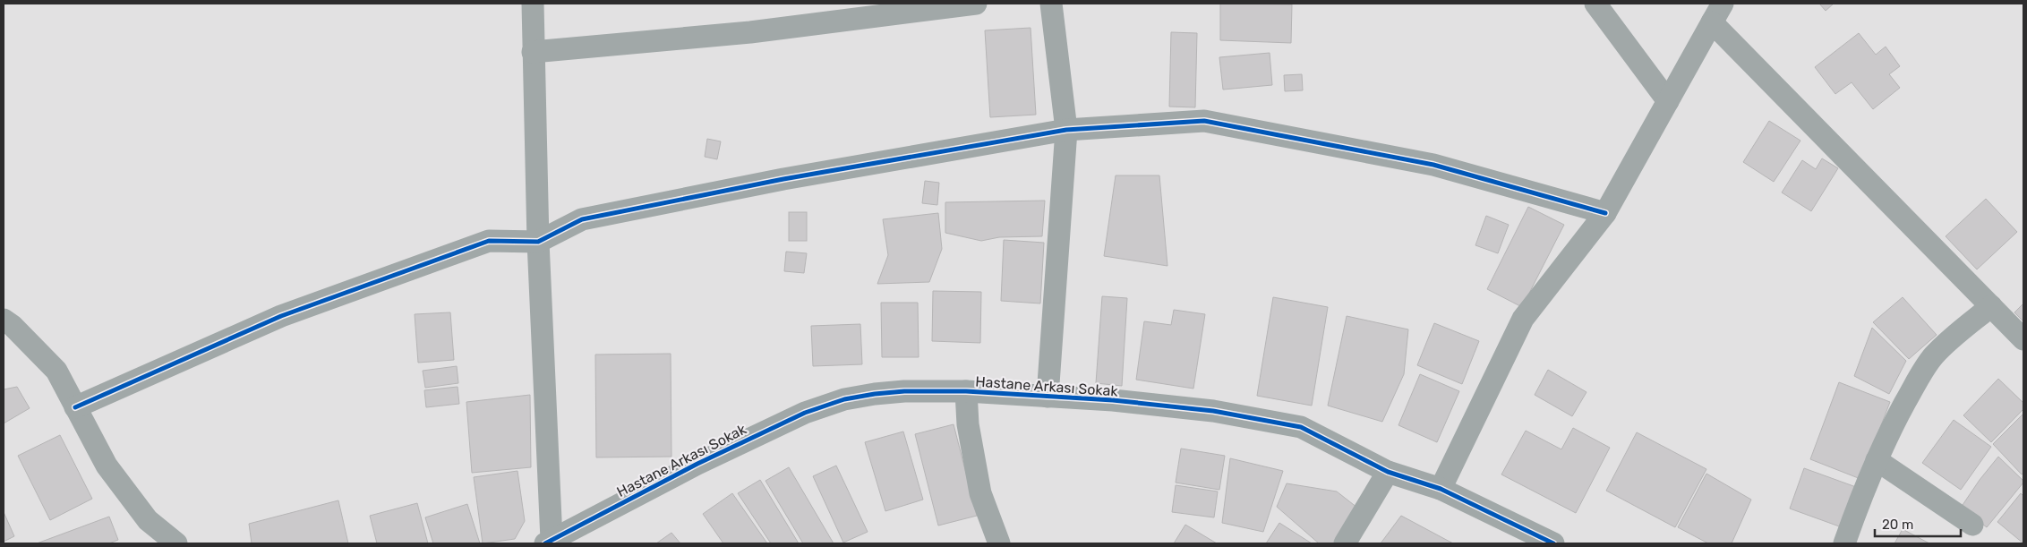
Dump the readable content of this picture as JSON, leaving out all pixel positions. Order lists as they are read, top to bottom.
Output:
{
  "streets": {
    "street": ["Hastane Arkası Sokak"]
  },
  "scale_bar": "20 m"
}
